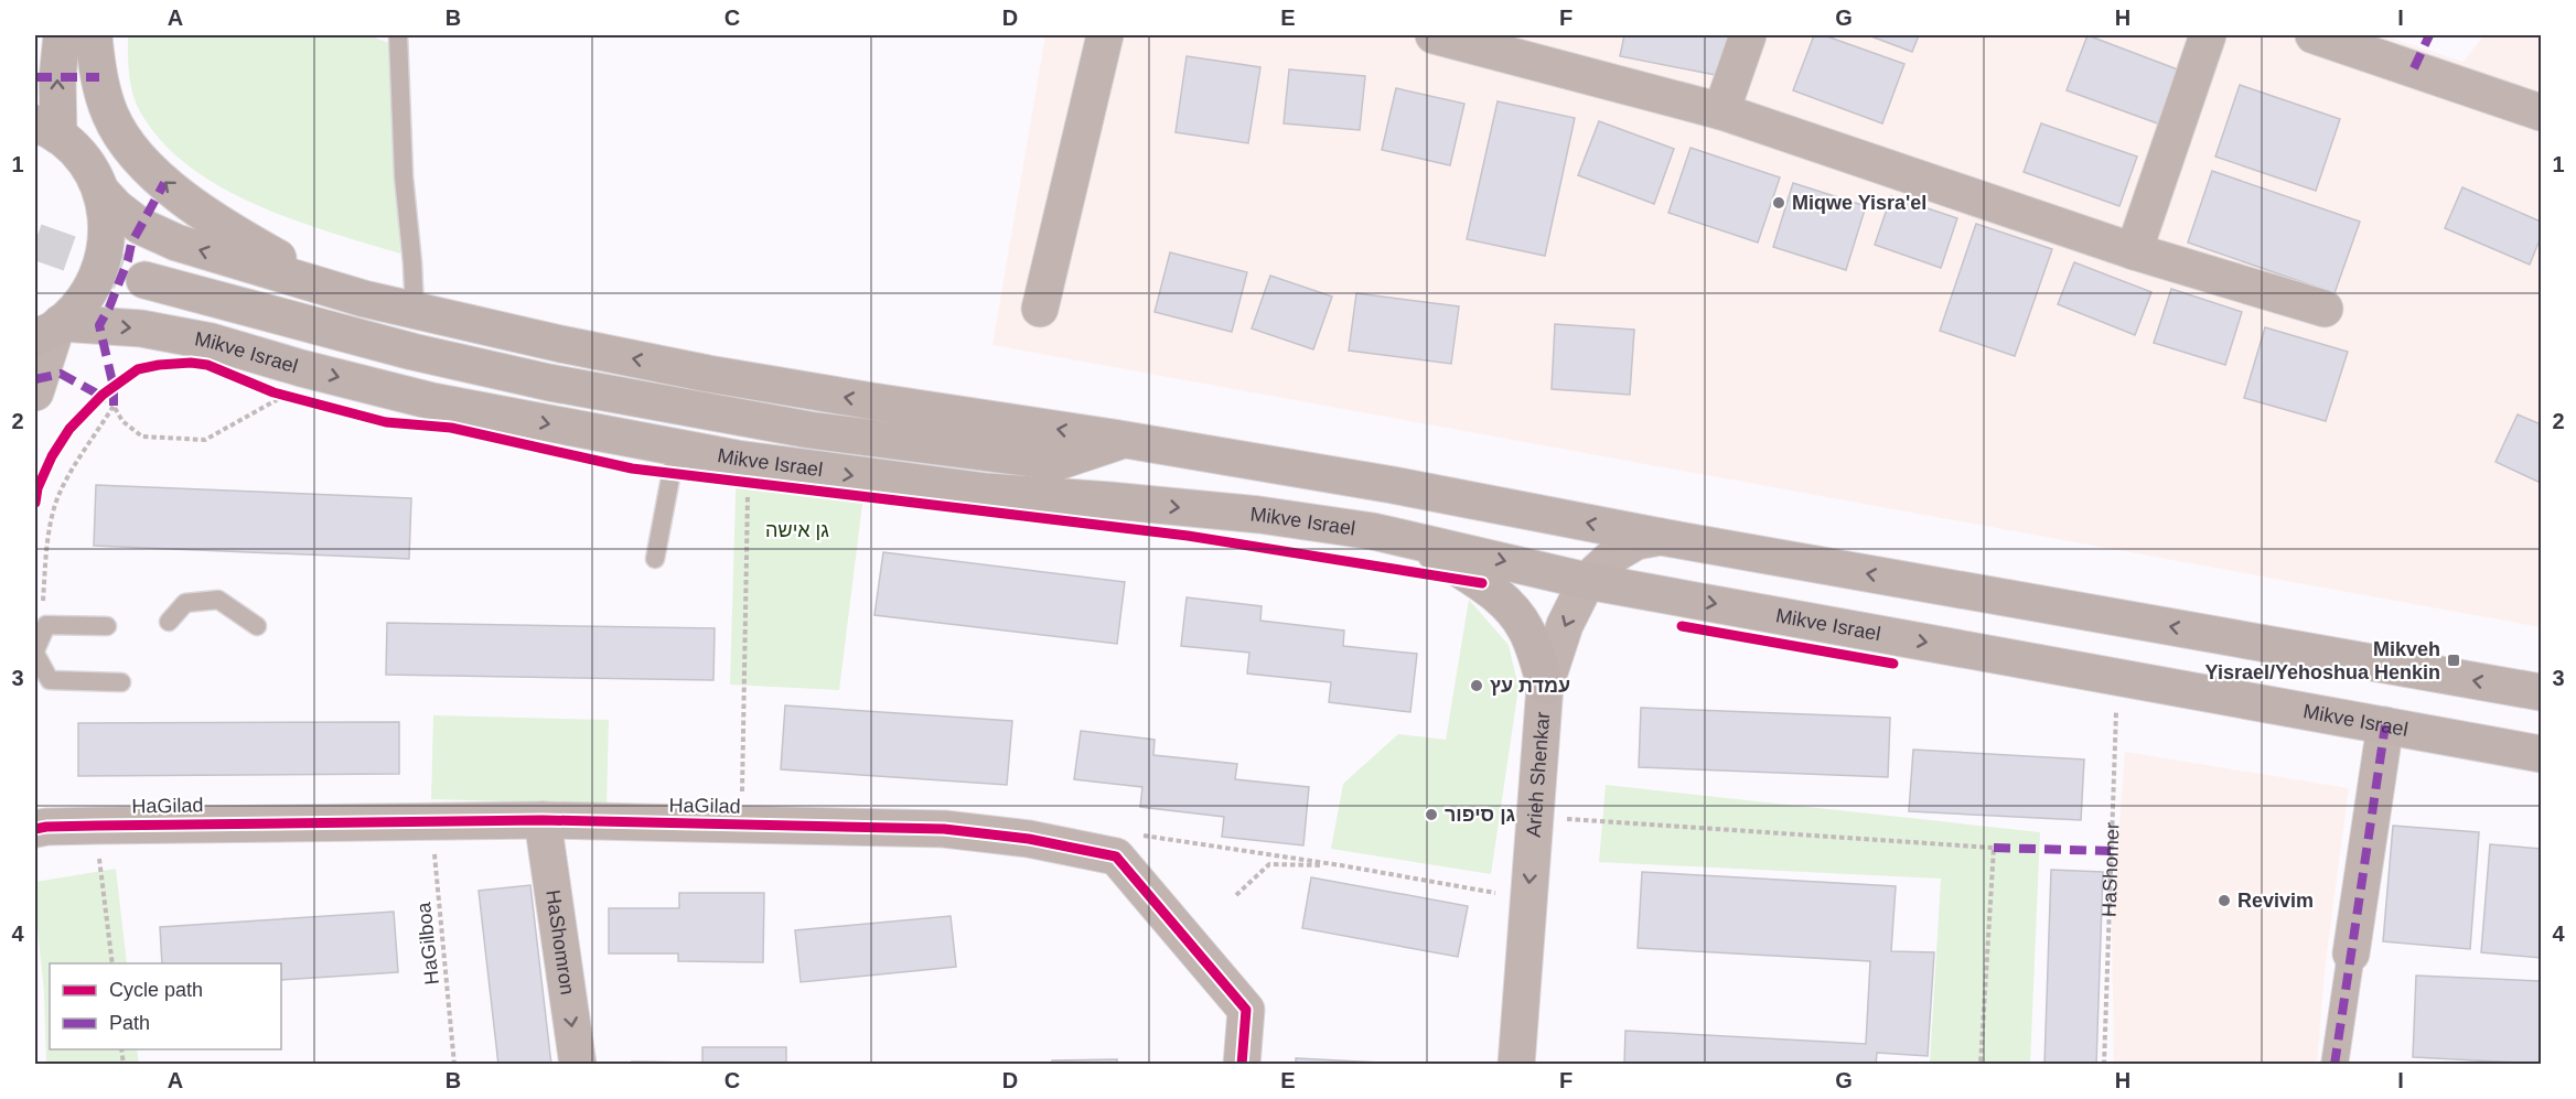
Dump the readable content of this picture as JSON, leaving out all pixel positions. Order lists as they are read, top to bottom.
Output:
{
  "streets": {
    "main road": ["Mikve Israel"],
    "street": ["Arieh Shenkar", "HaGilad", "HaShomron"],
    "path": ["HaShomer", "HaGilboa"]
  },
  "crossings": [
    ["Mikve Israel", "Arieh Shenkar"],
    ["Mikve Israel", "HaShomer"],
    ["HaGilad", "HaShomron"],
    ["HaGilad", "HaGilboa"]
  ],
  "one_way": ["HaShomron"],
  "parks": ["גן אישה"],
  "places": {
    "other": [
      "Miqwe Yisra'el",
      "עמדת עץ",
      "גן סיפור",
      "Revivim"
    ],
    "transit": ["Mikveh Yisrael/Yehoshua Henkin"]
  },
  "legend": ["Cycle path", "Path"],
  "grid": {
    "columns": [
      "A",
      "B",
      "C",
      "D",
      "E",
      "F",
      "G",
      "H",
      "I"
    ],
    "rows": [
      "1",
      "2",
      "3",
      "4"
    ]
  }
}
